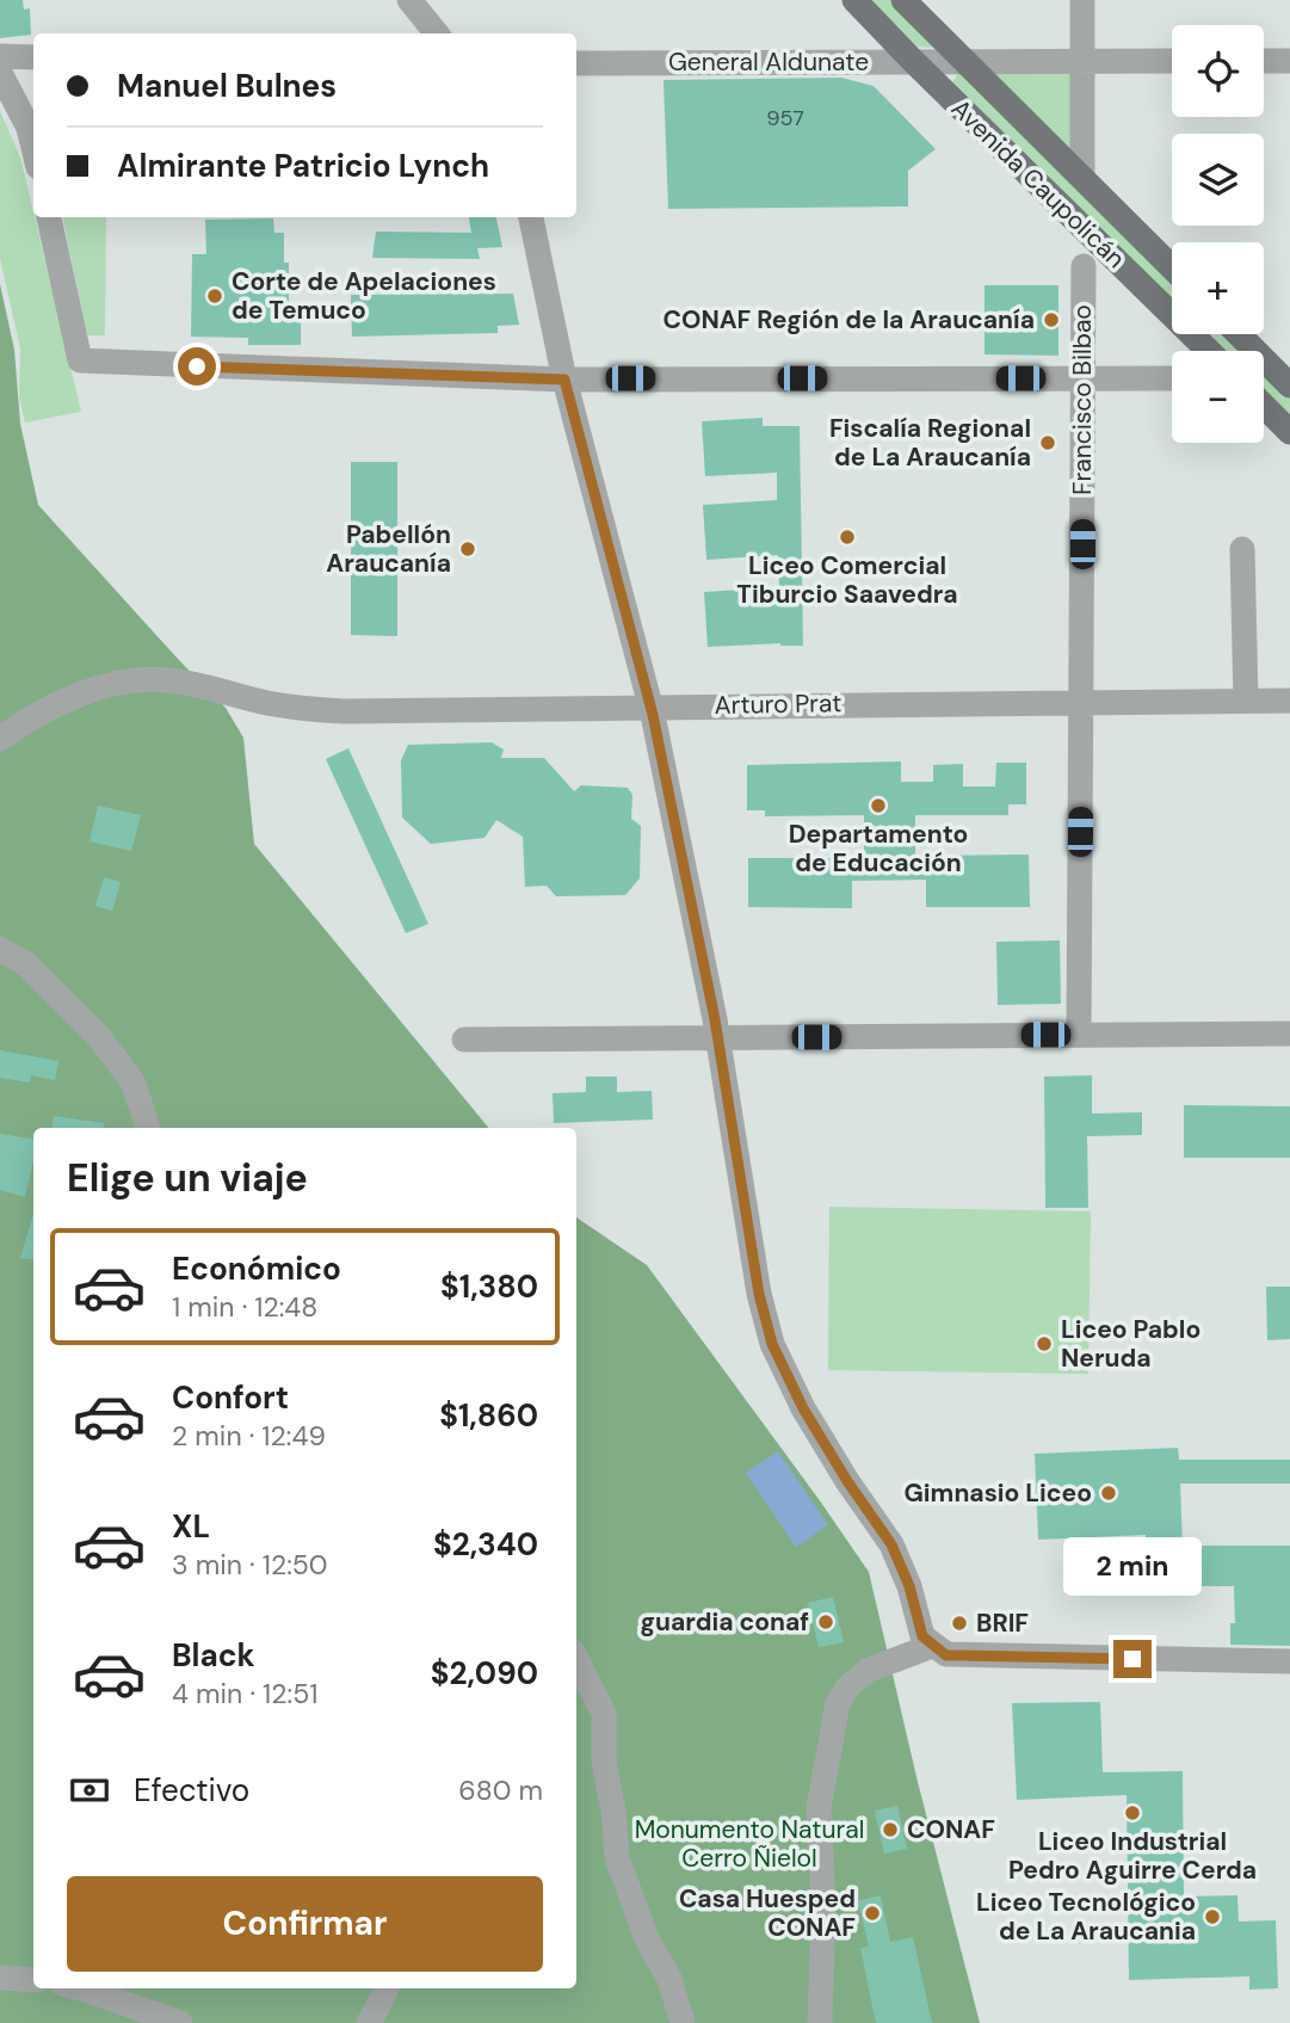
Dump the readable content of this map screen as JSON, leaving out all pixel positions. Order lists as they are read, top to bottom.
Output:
{
  "streets": {
    "main road": ["Avenida Caupolicán"],
    "street": ["General Aldunate", "Francisco Bilbao", "Arturo Prat"]
  },
  "crossings": [
    ["General Aldunate", "Avenida Caupolicán"],
    ["Francisco Bilbao", "Arturo Prat"]
  ],
  "parks": ["Monumento Natural Cerro Ñielol"],
  "places": [
    "Corte de Apelaciones de Temuco",
    "CONAF Región de la Araucanía",
    "Fiscalía Regional de La Araucanía",
    "Liceo Comercial Tiburcio Saavedra",
    "Pabellón Araucanía",
    "Departamento de Educación",
    "Liceo Pablo Neruda",
    "Gimnasio Liceo",
    "guardia conaf",
    "BRIF",
    "Liceo Industrial Pedro Aguirre Cerda",
    "CONAF",
    "Casa Huesped CONAF",
    "Liceo Tecnológico de La Araucania"
  ],
  "house_numbers": ["957"],
  "page": {
    "map_buttons": ["+", "−"],
    "banner": ["Manuel Bulnes", "Almirante Patricio Lynch"],
    "heading": "Elige un viaje",
    "list": [
      {
        "name": "Económico",
        "note": "1 min · 12:48",
        "value": "$1,380"
      },
      {
        "name": "Confort",
        "note": "2 min · 12:49",
        "value": "$1,860"
      },
      {
        "name": "XL",
        "note": "3 min · 12:50",
        "value": "$2,340"
      },
      {
        "name": "Black",
        "note": "4 min · 12:51",
        "value": "$2,090"
      }
    ],
    "bubble": "2 min",
    "pay": ["Efectivo", "680 m"],
    "buttons": "Confirmar"
  }
}
